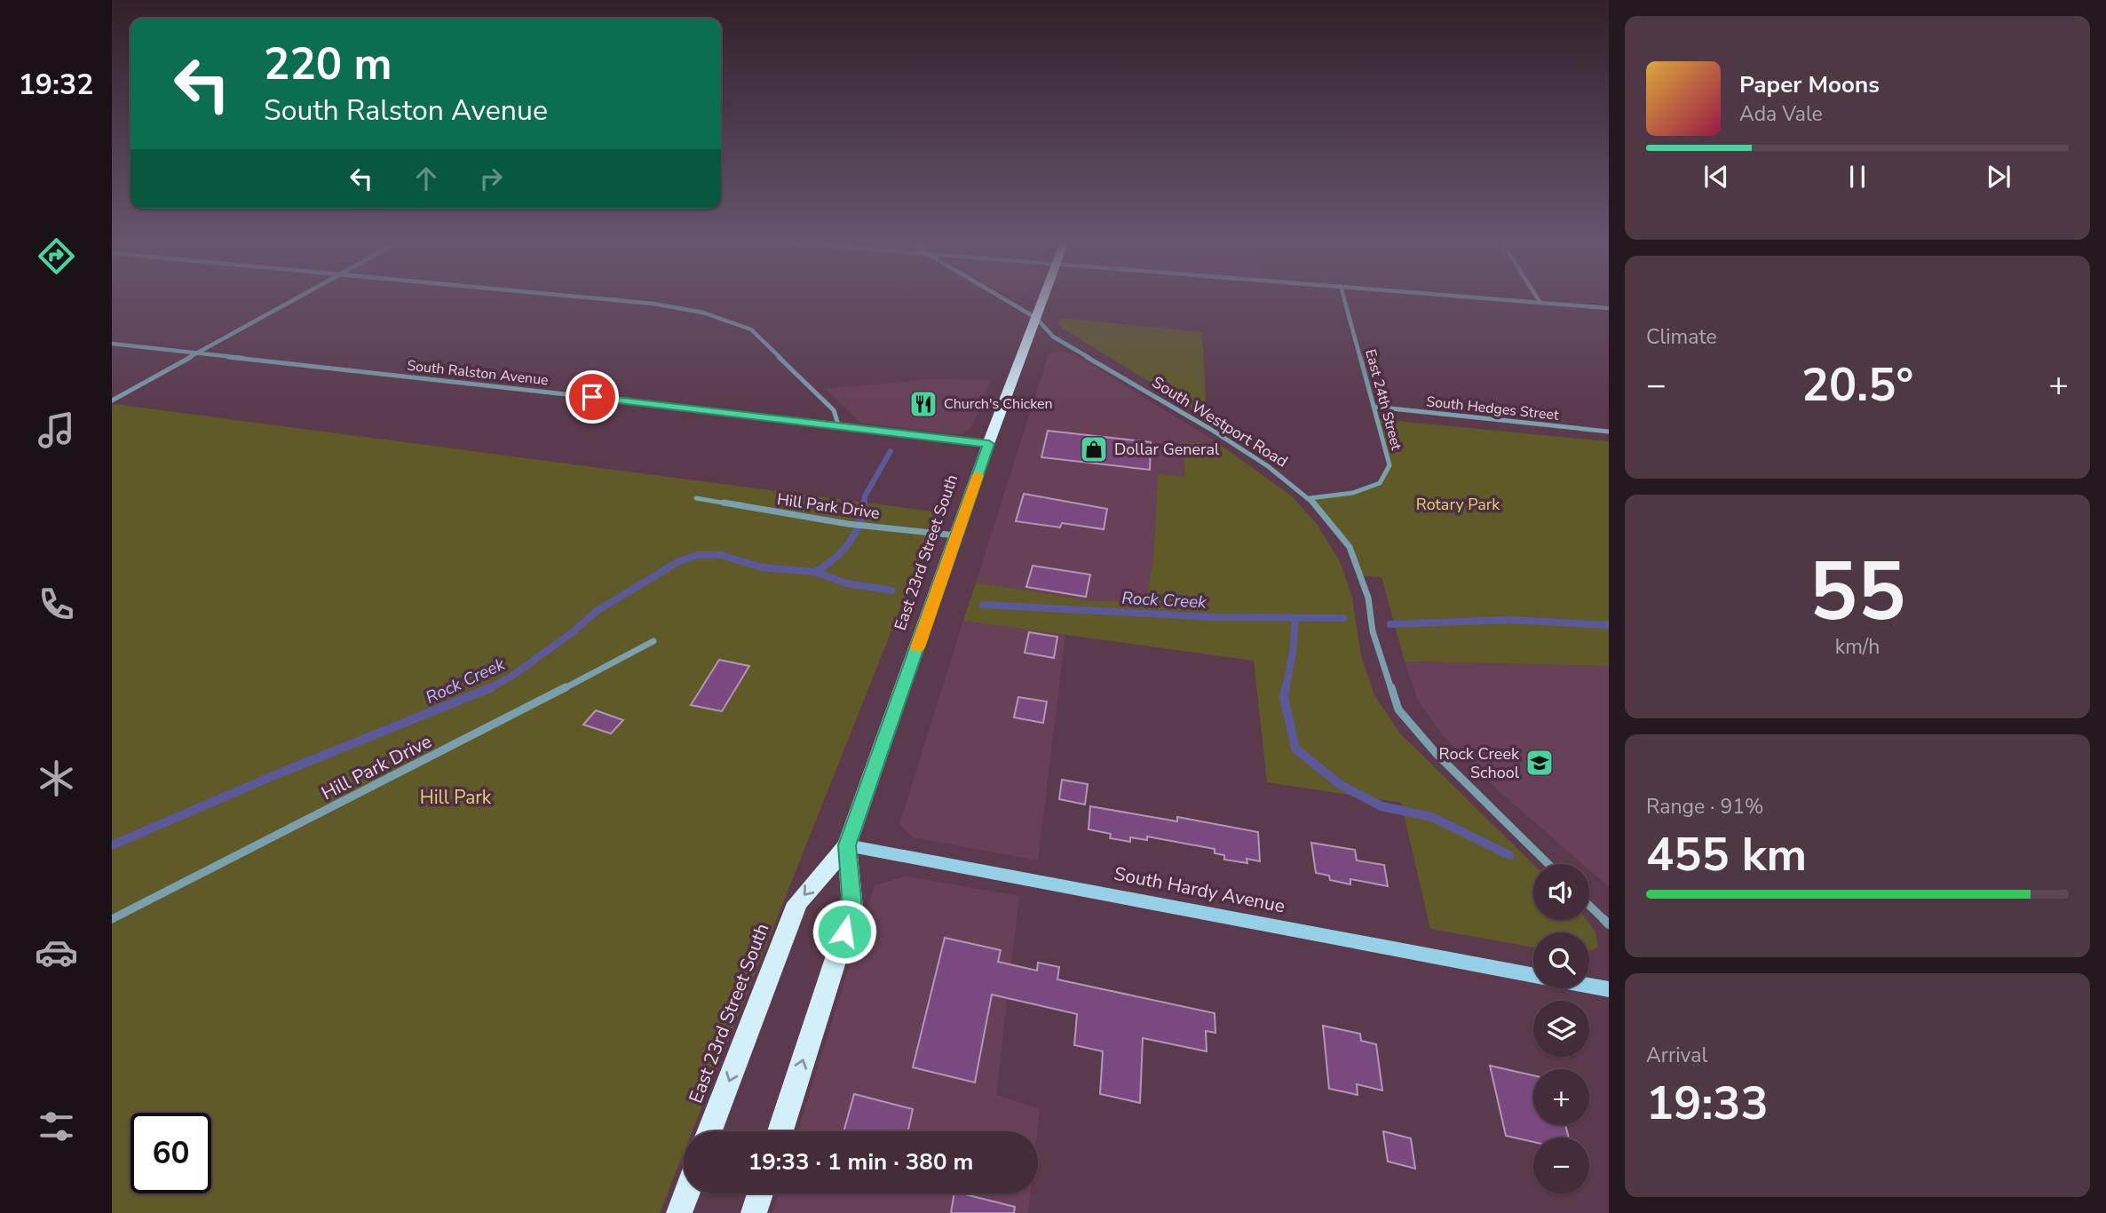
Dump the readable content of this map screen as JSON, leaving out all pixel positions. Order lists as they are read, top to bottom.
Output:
{
  "streets": {
    "main road": ["East 23rd Street South"],
    "street": [
      "South Ralston Avenue",
      "East 24th Street",
      "South Hedges Street",
      "South Westport Road",
      "Hill Park Drive",
      "South Hardy Avenue"
    ]
  },
  "crossings": [
    ["South Ralston Avenue", "East 23rd Street South"],
    ["East 24th Street", "South Hedges Street"],
    ["East 24th Street", "South Westport Road"],
    ["South Westport Road", "East 23rd Street South"],
    ["Hill Park Drive", "East 23rd Street South"],
    ["East 23rd Street South", "South Hardy Avenue"]
  ],
  "water": ["Rock Creek"],
  "parks": ["Rotary Park", "Hill Park"],
  "places": {
    "restaurant": ["Church's Chicken"],
    "shop": ["Dollar General"],
    "school or university": ["Rock Creek School"]
  },
  "page": {
    "tabs": "19:32",
    "turn": ["220 m", "South Ralston Avenue"],
    "song": ["Paper Moons", "Ada Vale"],
    "tile": [
      "Climate",
      ["55", "km/h"],
      ["Range · 91%", "455 km"],
      ["Arrival", "19:33"]
    ],
    "heat": ["−", "20.5°", "+"],
    "map_buttons": ["+", "−"],
    "limit": "60",
    "trip": "19:33 · 1 min · 380 m"
  }
}
